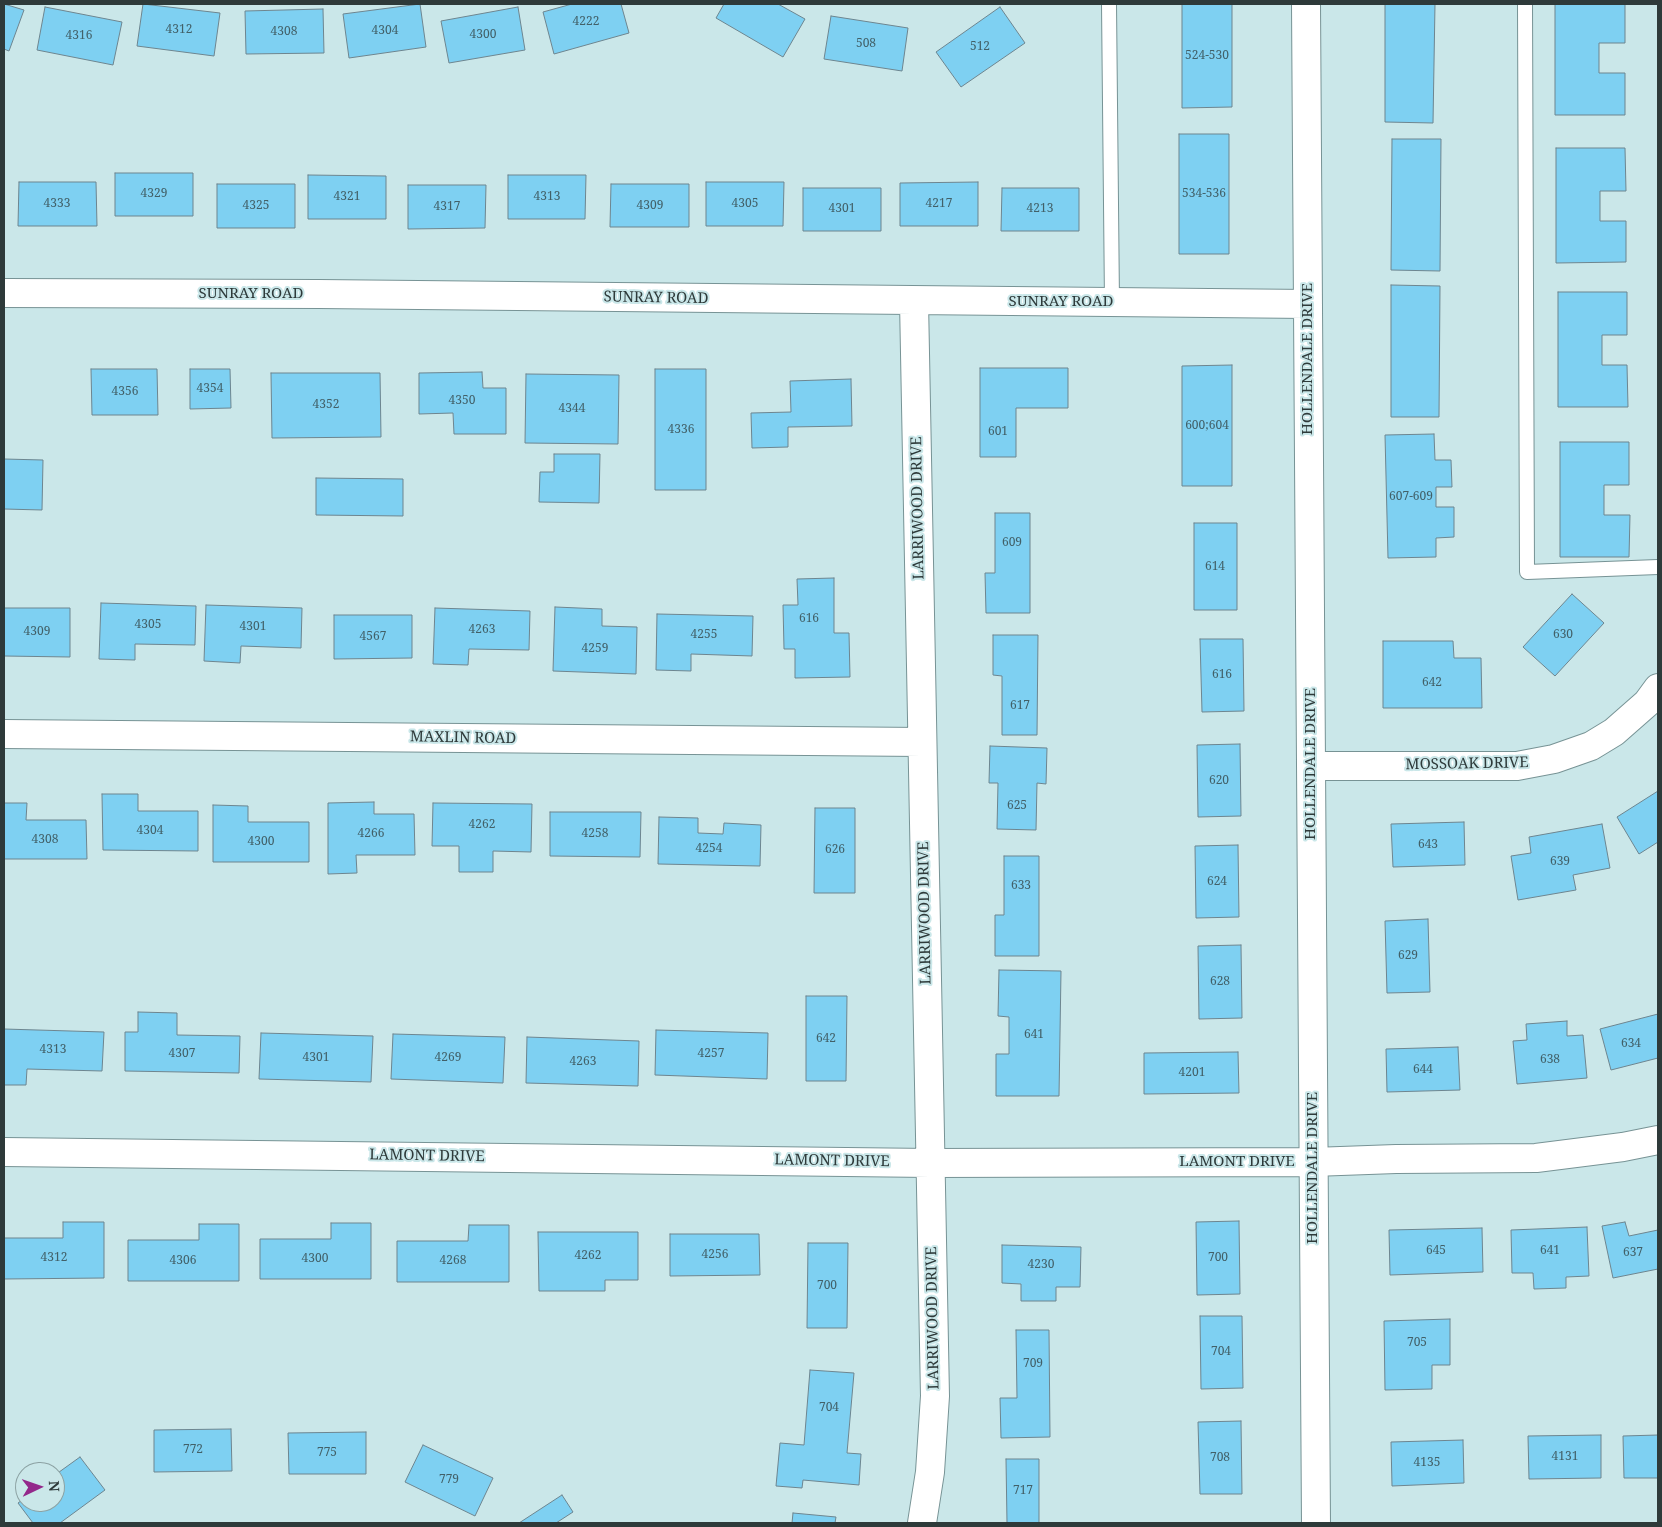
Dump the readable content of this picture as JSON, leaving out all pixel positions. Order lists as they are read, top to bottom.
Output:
{
  "streets": {
    "street": [
      "SUNRAY ROAD",
      "HOLLENDALE DRIVE",
      "LARRIWOOD DRIVE",
      "MAXLIN ROAD",
      "MOSSOAK DRIVE",
      "LAMONT DRIVE"
    ]
  },
  "crossings": [
    ["SUNRAY ROAD", "HOLLENDALE DRIVE"],
    ["SUNRAY ROAD", "LARRIWOOD DRIVE"],
    ["HOLLENDALE DRIVE", "MOSSOAK DRIVE"],
    ["HOLLENDALE DRIVE", "LAMONT DRIVE"],
    ["LARRIWOOD DRIVE", "MAXLIN ROAD"],
    ["LARRIWOOD DRIVE", "LAMONT DRIVE"]
  ],
  "house_numbers": [
    "4222",
    "4312",
    "4304",
    "4308",
    "4300",
    "4316",
    "508",
    "512",
    "524-530",
    "4329",
    "534-536",
    "4321",
    "4313",
    "4333",
    "4305",
    "4217",
    "4325",
    "4309",
    "4317",
    "4301",
    "4213",
    "4354",
    "4356",
    "4350",
    "4352",
    "4344",
    "600;604",
    "4336",
    "601",
    "607-609",
    "609",
    "614",
    "616",
    "4305",
    "4301",
    "4263",
    "4309",
    "4255",
    "630",
    "4567",
    "4259",
    "616",
    "642",
    "617",
    "620",
    "625",
    "4262",
    "4304",
    "4266",
    "4258",
    "4308",
    "4300",
    "643",
    "4254",
    "626",
    "639",
    "624",
    "633",
    "629",
    "628",
    "641",
    "642",
    "634",
    "4313",
    "4307",
    "4257",
    "4301",
    "4269",
    "638",
    "4263",
    "644",
    "4201",
    "645",
    "641",
    "637",
    "4256",
    "4262",
    "4312",
    "700",
    "4300",
    "4306",
    "4268",
    "4230",
    "700",
    "705",
    "704",
    "709",
    "704",
    "772",
    "775",
    "4131",
    "708",
    "4135",
    "779",
    "717"
  ],
  "north": "right"
}
